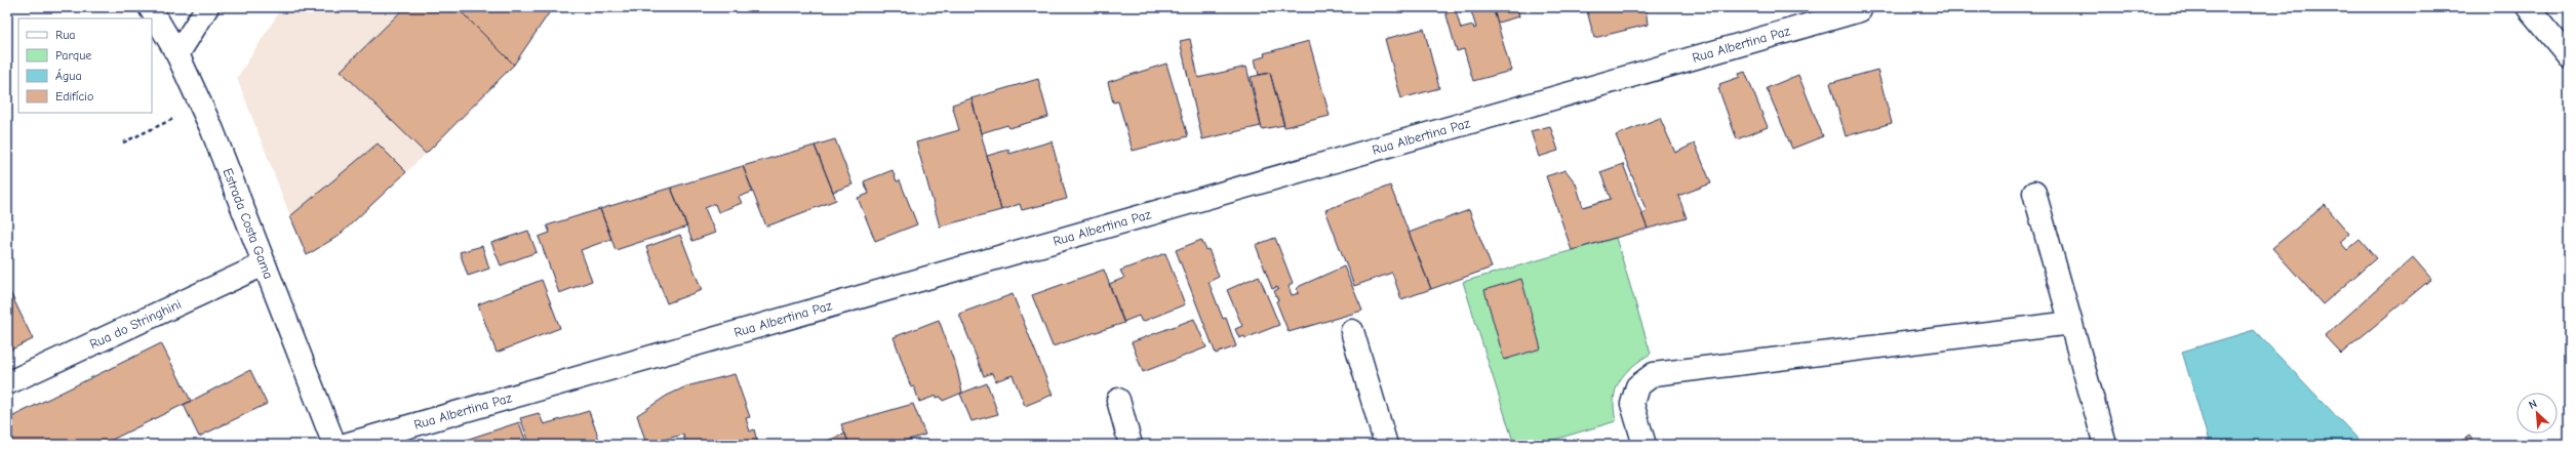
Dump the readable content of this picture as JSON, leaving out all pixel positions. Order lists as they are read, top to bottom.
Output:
{
  "streets": {
    "street": ["Rua Albertina Paz", "Estrada Costa Gama", "Rua do Stringhini"]
  },
  "crossings": [
    ["Estrada Costa Gama", "Rua do Stringhini"]
  ],
  "legend": [
    "Rua",
    "Parque",
    "Água",
    "Edifício"
  ],
  "north": "top left"
}
